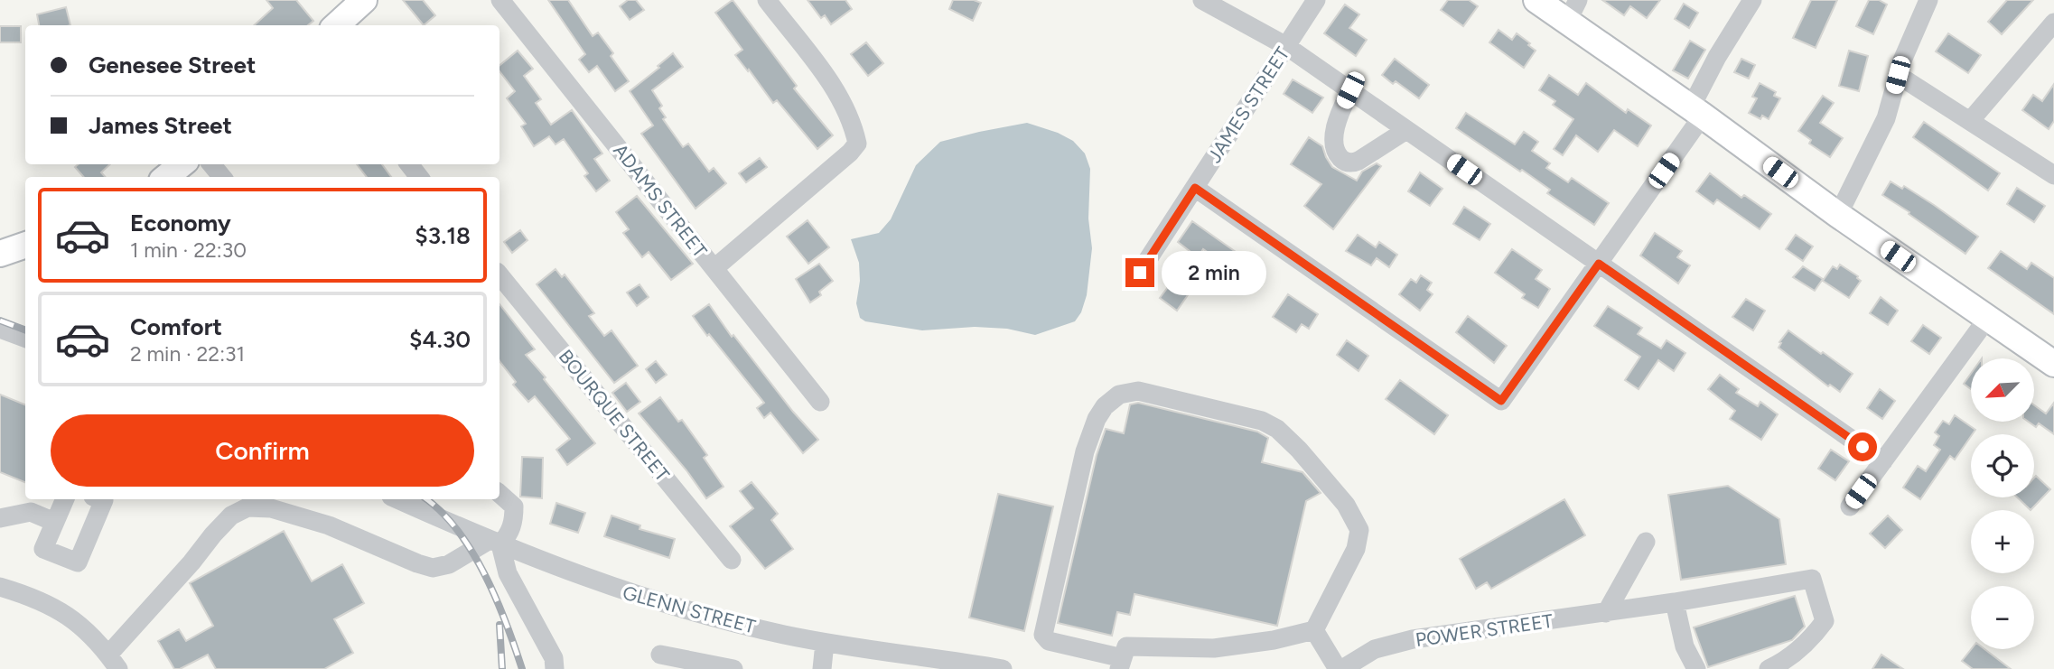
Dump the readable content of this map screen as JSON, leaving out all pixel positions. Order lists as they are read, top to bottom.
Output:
{
  "streets": {
    "street": [
      "JAMES STREET",
      "ADAMS STREET",
      "BOURQUE STREET",
      "GLENN STREET",
      "POWER STREET"
    ]
  },
  "north": "bottom left",
  "page": {
    "banner": ["Genesee Street", "James Street"],
    "list": [
      {
        "name": "Economy",
        "note": "1 min · 22:30",
        "value": "$3.18"
      },
      {
        "name": "Comfort",
        "note": "2 min · 22:31",
        "value": "$4.30"
      }
    ],
    "bubble": "2 min",
    "map_buttons": ["+", "−"],
    "buttons": "Confirm"
  }
}
